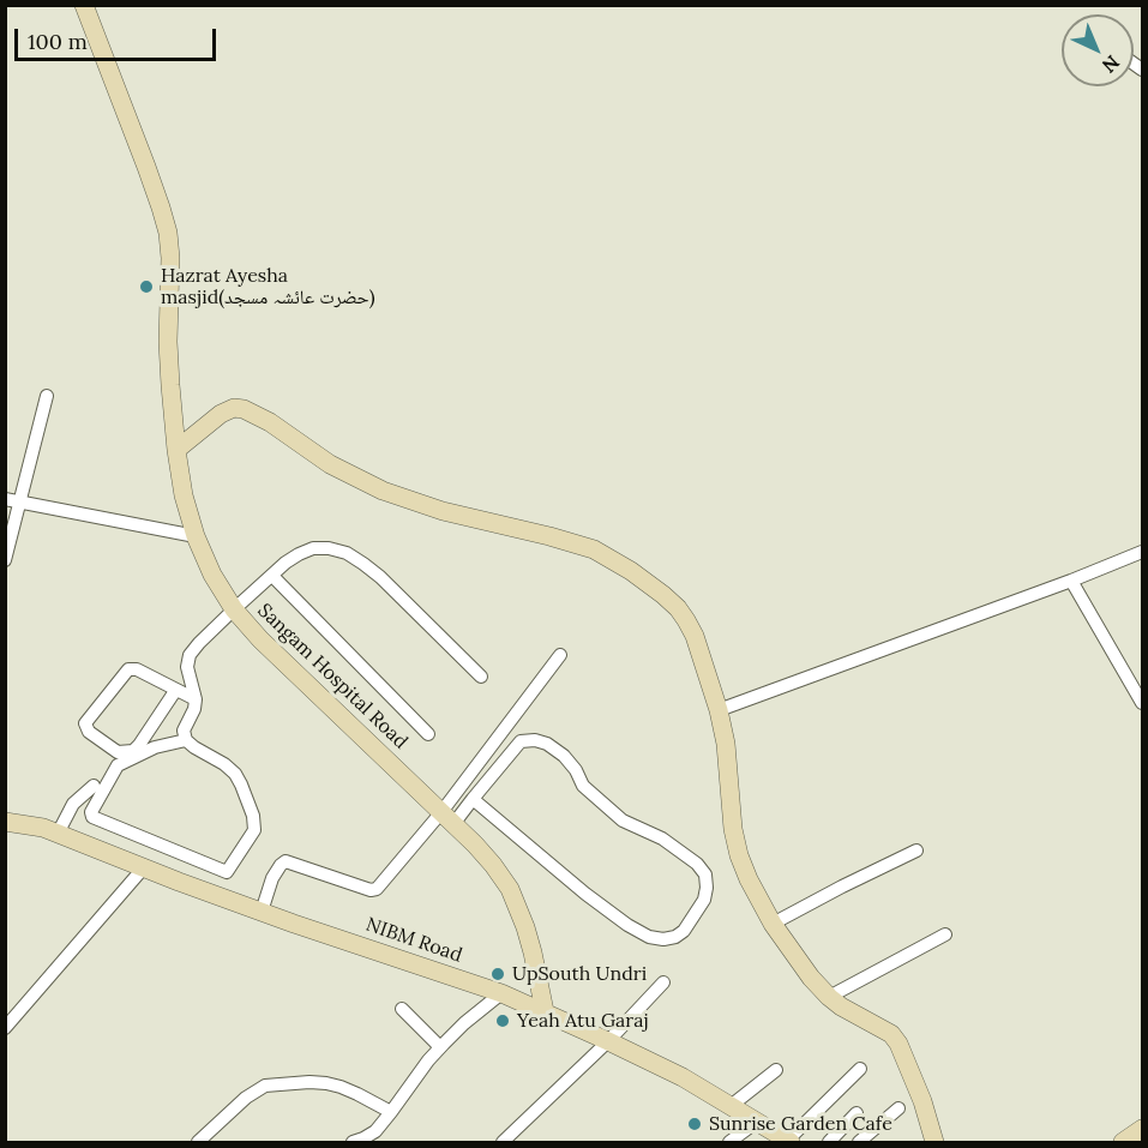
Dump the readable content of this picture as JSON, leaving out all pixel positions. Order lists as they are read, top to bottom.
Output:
{
  "streets": {
    "main road": ["Sangam Hospital Road", "NIBM Road"]
  },
  "crossings": [
    ["Sangam Hospital Road", "NIBM Road"]
  ],
  "places": [
    "Hazrat Ayesha masjid(حضرت عائشہ مسجد)",
    "UpSouth Undri",
    "Yeah Atu Garaj",
    "Sunrise Garden Cafe"
  ],
  "scale_bar": "100 m",
  "north": "bottom right"
}
